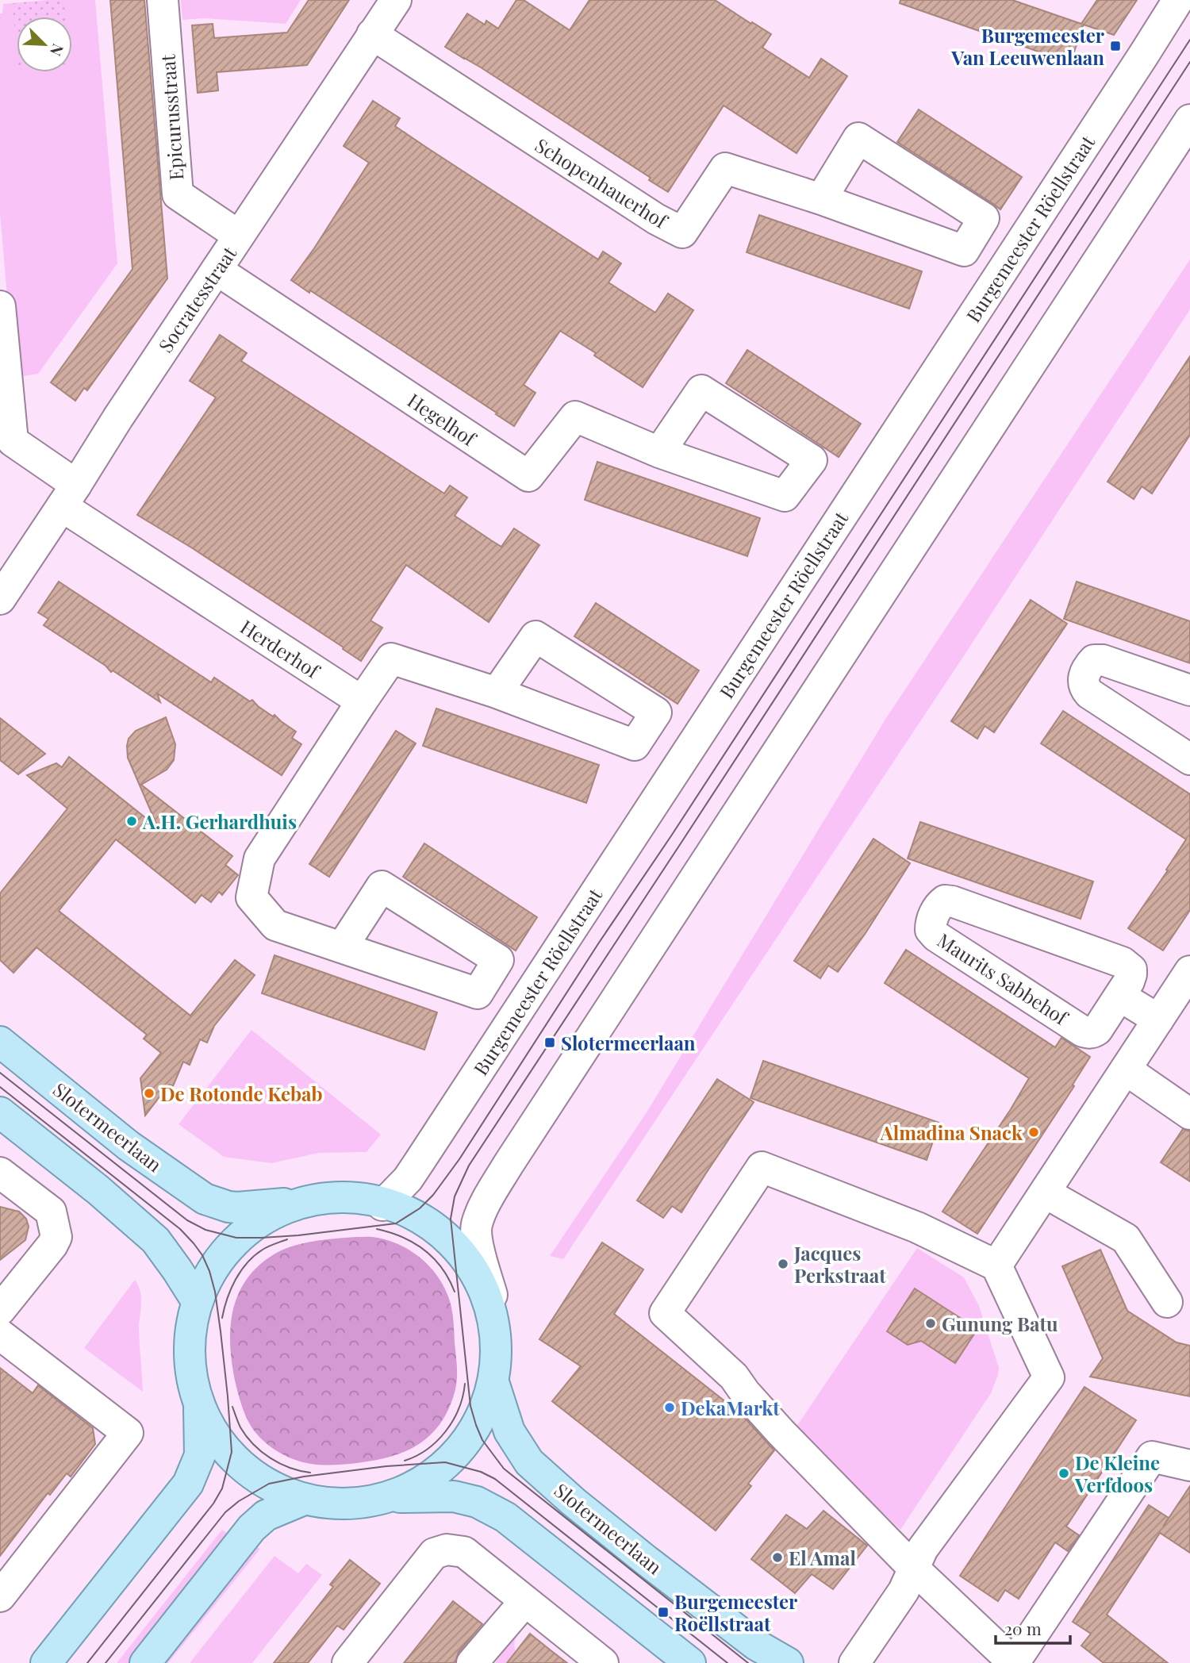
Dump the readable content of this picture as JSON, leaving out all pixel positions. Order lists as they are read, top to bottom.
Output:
{
  "streets": {
    "main road": ["Slotermeerlaan"],
    "street": [
      "Epicurusstraat",
      "Schopenhauerhof",
      "Burgemeester Röellstraat",
      "Socratesstraat",
      "Hegelhof",
      "Herderhof",
      "Maurits Sabbehof"
    ]
  },
  "crossings": [
    ["Epicurusstraat", "Socratesstraat"],
    ["Schopenhauerhof", "Socratesstraat"],
    ["Socratesstraat", "Hegelhof"],
    ["Socratesstraat", "Herderhof"]
  ],
  "places": {
    "transit": ["Burgemeester Van Leeuwenlaan", "Slotermeerlaan", "Burgemeester Roëllstraat"],
    "other": [
      "A.H. Gerhardhuis",
      "De Rotonde Kebab",
      "Almadina Snack",
      "Jacques Perkstraat",
      "Gunung Batu",
      "DekaMarkt",
      "De Kleine Verfdoos",
      "El Amal"
    ]
  },
  "scale_bar": "20 m",
  "north": "bottom right"
}
